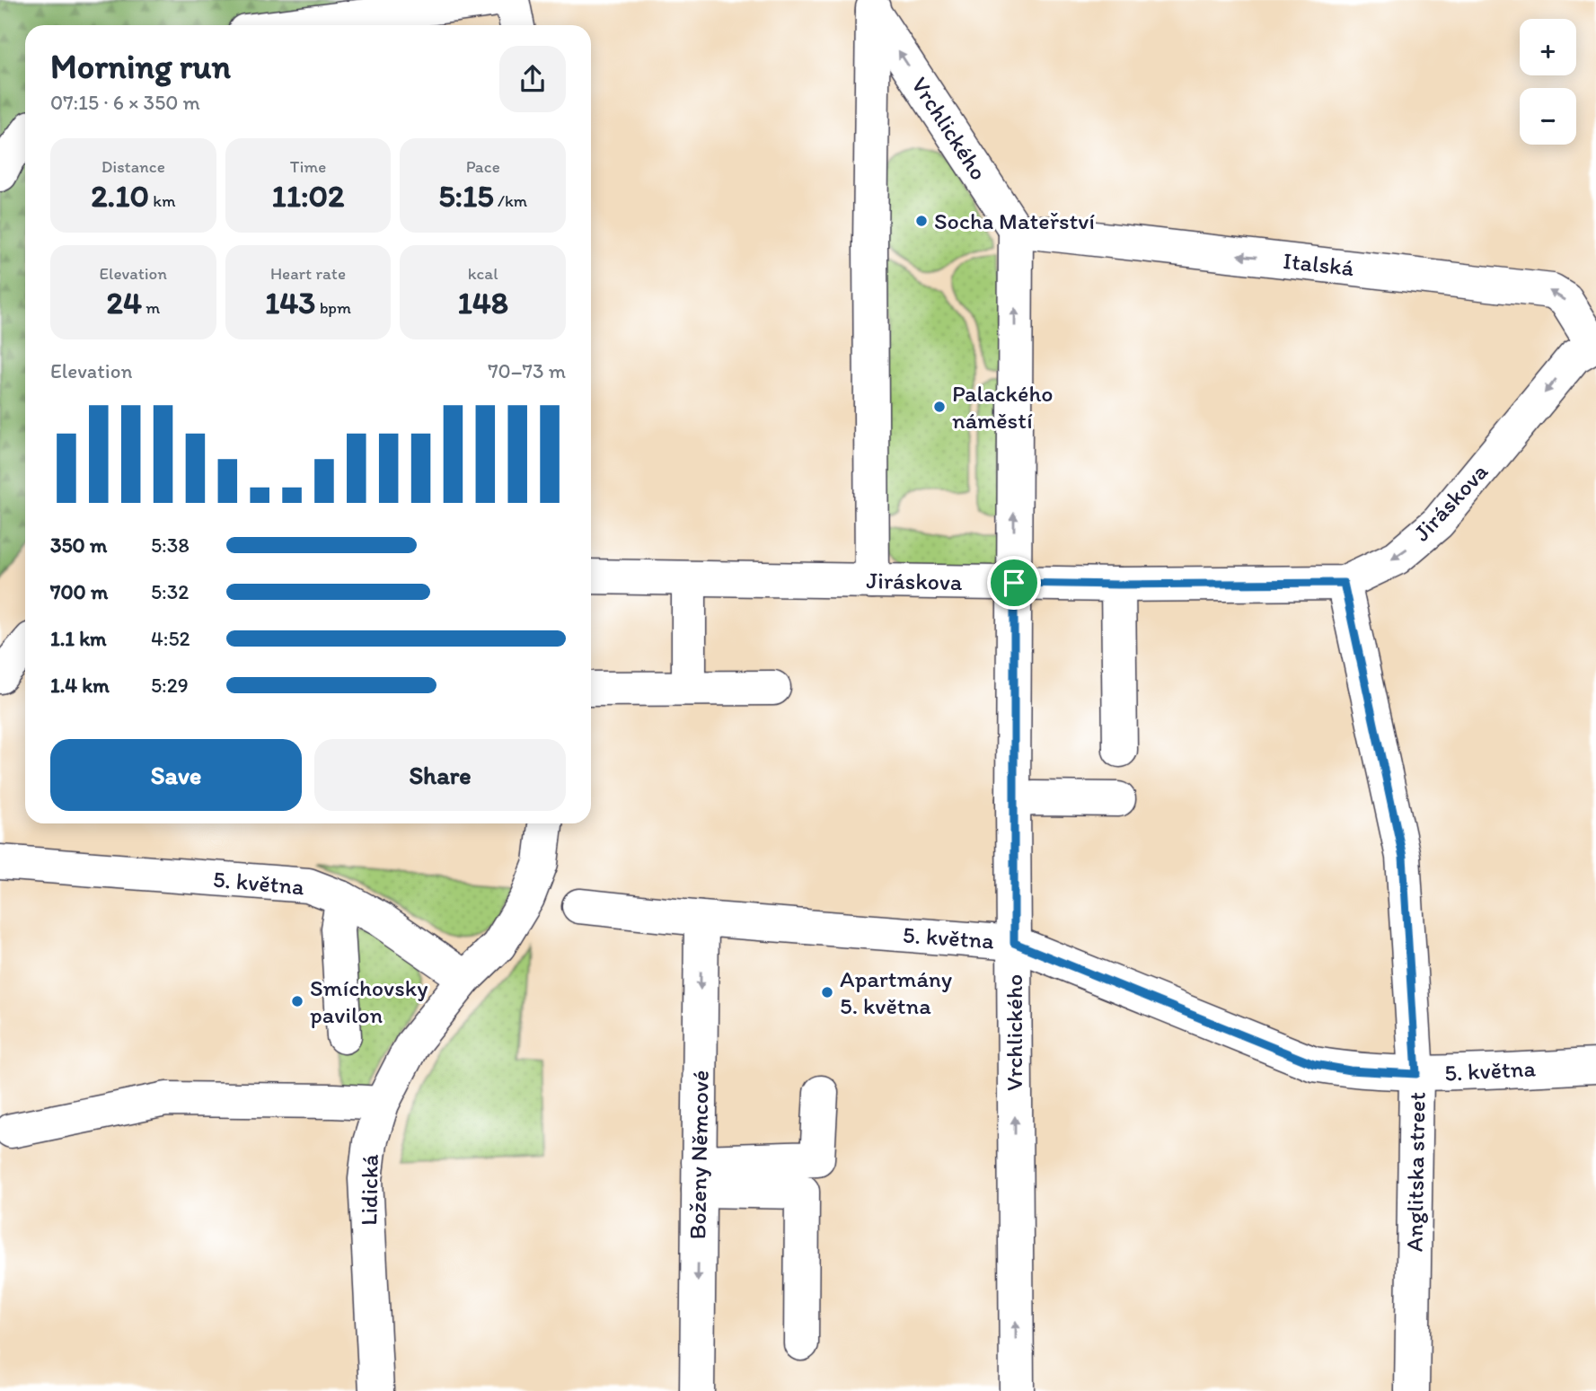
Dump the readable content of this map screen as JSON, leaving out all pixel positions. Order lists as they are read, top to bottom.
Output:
{
  "streets": {
    "street": [
      "Vrchlického",
      "Italská",
      "Jiráskova",
      "5. května",
      "Boženy Němcové",
      "Anglitska street",
      "Lidická"
    ]
  },
  "crossings": [
    ["Vrchlického", "Italská"],
    ["Vrchlického", "Jiráskova"],
    ["Vrchlického", "5. května"],
    ["Italská", "Jiráskova"],
    ["Jiráskova", "Anglitska street"],
    ["5. května", "Boženy Němcové"],
    ["5. května", "Anglitska street"],
    ["5. května", "Lidická"]
  ],
  "one_way": ["Italská", "Boženy Němcové"],
  "places": [
    "Socha Mateřství",
    "Palackého náměstí",
    "Apartmány 5. května",
    "Smíchovsky pavilon"
  ],
  "page": {
    "map_buttons": ["+", "−"],
    "heading": ["Morning run", "07:15 · 6 × 350 m"],
    "stats": [
      ["Distance", "2.10 km"],
      ["Time", "11:02"],
      ["Pace", "5:15 /km"],
      ["Elevation", "24 m"],
      ["Heart rate", "143 bpm"],
      ["kcal", "148"]
    ],
    "chart": ["Elevation", "70–73 m"],
    "list": [
      {
        "name": "350 m",
        "note": "5:38"
      },
      {
        "name": "700 m",
        "note": "5:32"
      },
      {
        "name": "1.1 km",
        "note": "4:52"
      },
      {
        "name": "1.4 km",
        "note": "5:29"
      }
    ],
    "buttons": ["Save", "Share"]
  }
}
